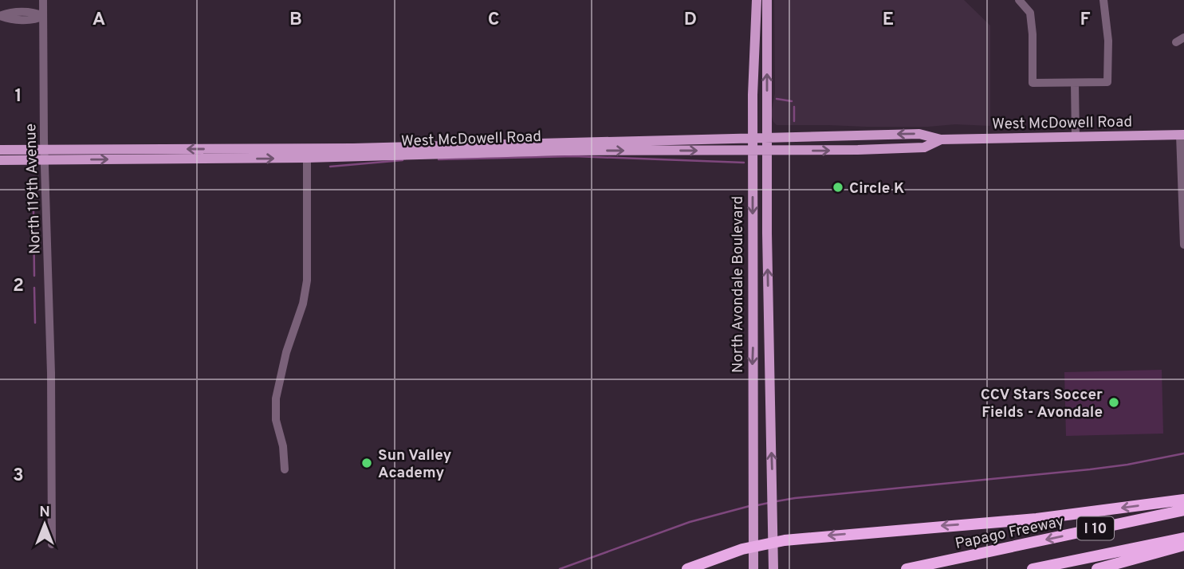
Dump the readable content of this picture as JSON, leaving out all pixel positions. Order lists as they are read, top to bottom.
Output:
{
  "streets": {
    "highway": ["I 10", "Papago Freeway"],
    "main road": ["West McDowell Road", "North Avondale Boulevard"],
    "street": ["North 119th Avenue"]
  },
  "crossings": [
    ["West McDowell Road", "North 119th Avenue"],
    ["West McDowell Road", "North Avondale Boulevard"]
  ],
  "places": ["Circle K", "CCV Stars Soccer Fields - Avondale", "Sun Valley Academy"],
  "north": "top",
  "grid": {
    "columns": [
      "A",
      "B",
      "C",
      "D",
      "E",
      "F"
    ],
    "rows": ["1", "2", "3"]
  }
}
